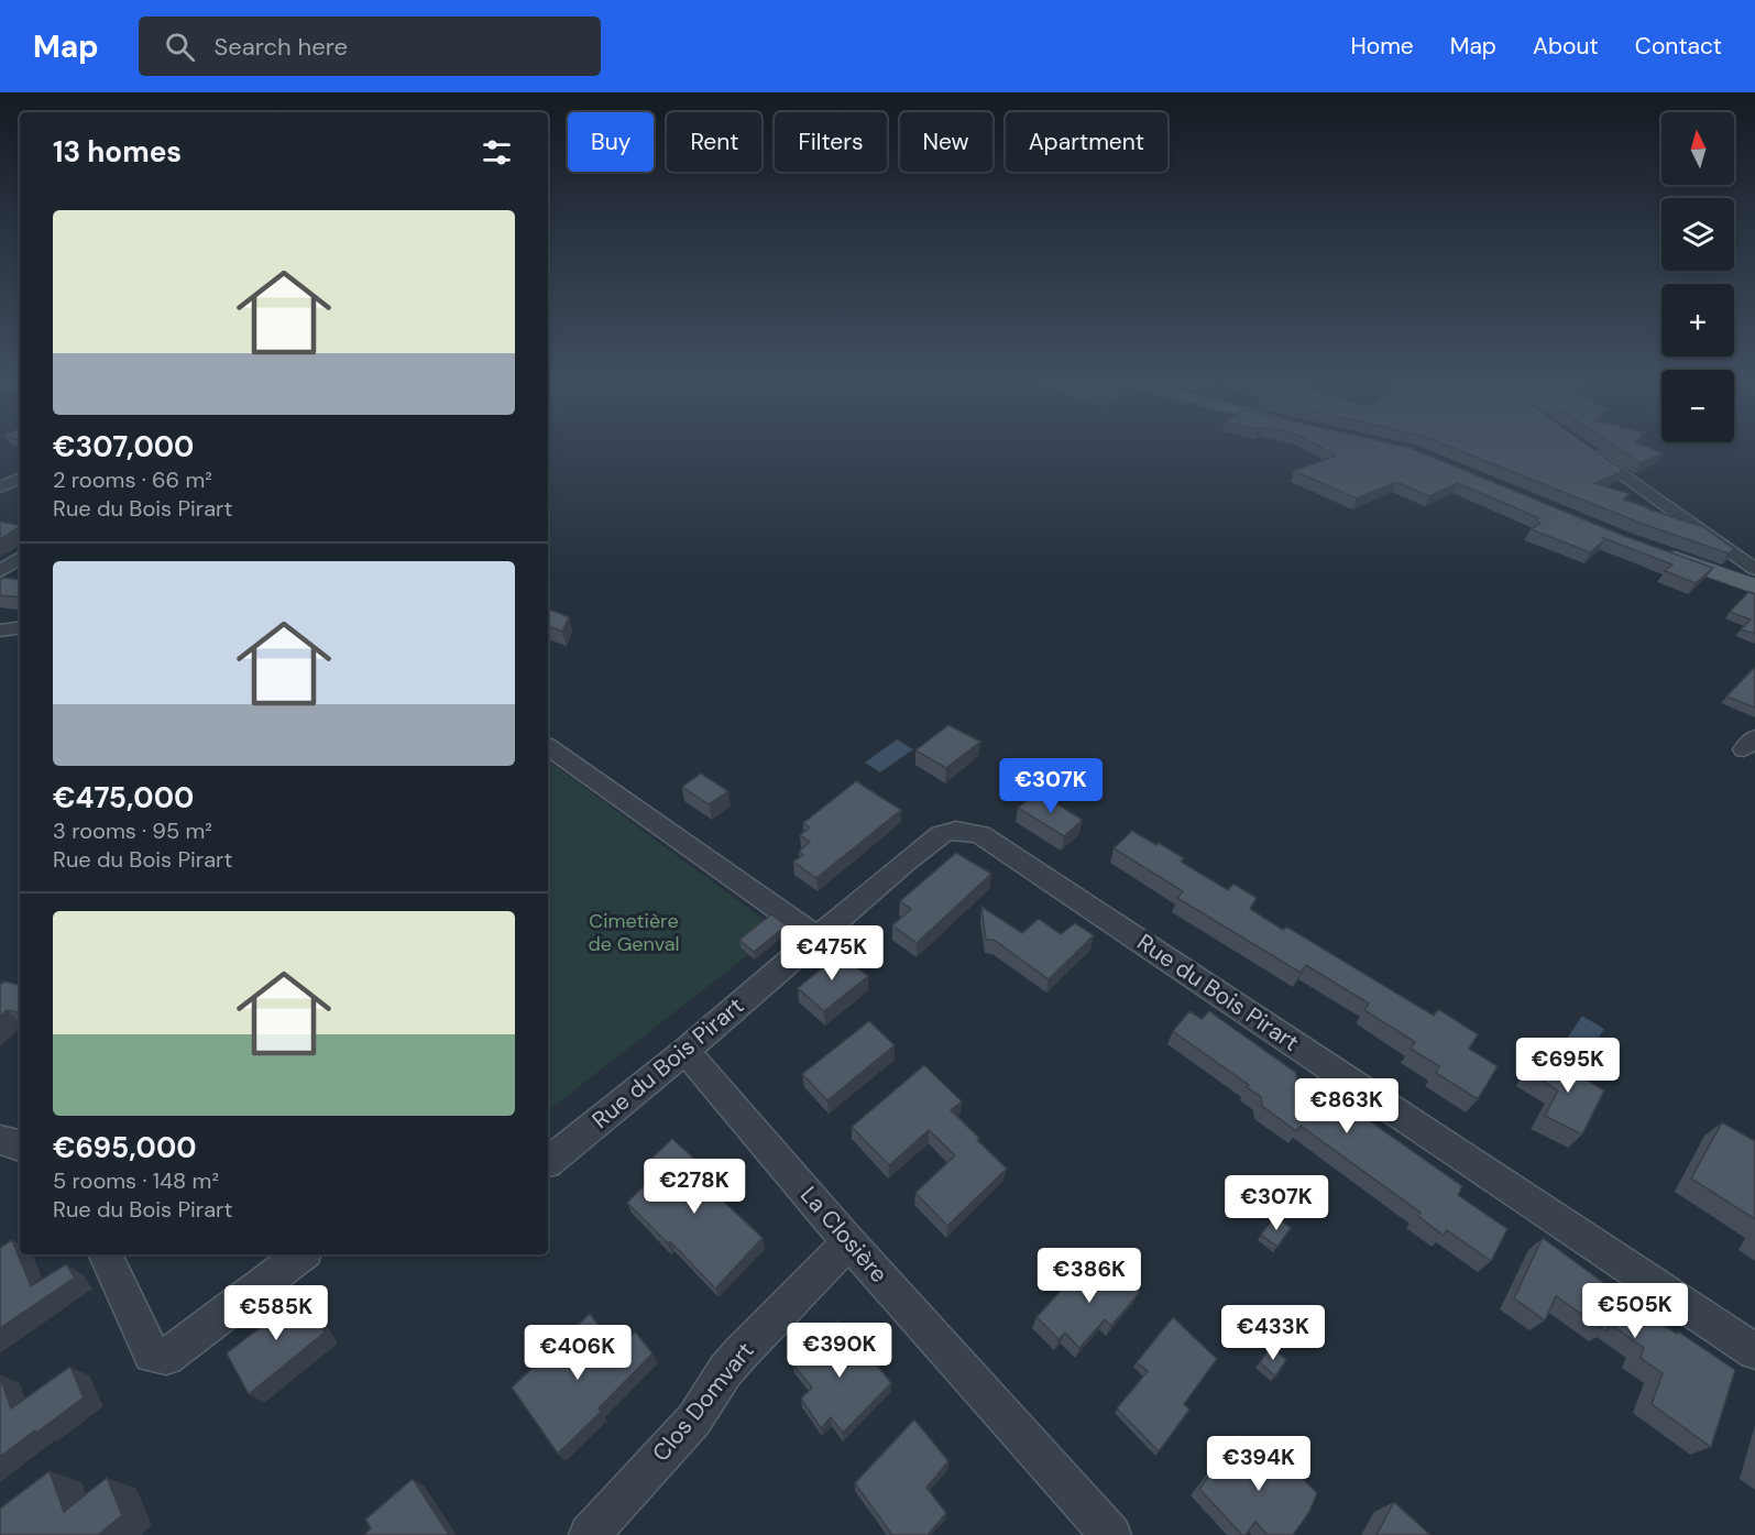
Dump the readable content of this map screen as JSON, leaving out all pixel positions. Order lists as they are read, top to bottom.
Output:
{
  "streets": {
    "street": ["Rue du Bois Pirart", "La Closière", "Clos Domvart"]
  },
  "crossings": [
    ["Rue du Bois Pirart", "La Closière"],
    ["La Closière", "Clos Domvart"]
  ],
  "parks": ["Cimetière de Genval"],
  "north": "top",
  "page": {
    "header": "Map",
    "search": "Search here",
    "nav": [
      "Home",
      "Map",
      "About",
      "Contact"
    ],
    "map_buttons": ["+", "−"],
    "chip": [
      "Buy",
      "Rent",
      "Filters",
      "New",
      "Apartment"
    ],
    "heading": "13 homes",
    "list": [
      {
        "name": "€307,000",
        "note": "2 rooms · 66 m² · Rue du Bois Pirart"
      },
      {
        "name": "€475,000",
        "note": "3 rooms · 95 m² · Rue du Bois Pirart"
      },
      {
        "name": "€695,000",
        "note": "5 rooms · 148 m² · Rue du Bois Pirart"
      }
    ],
    "price": [
      "€307K",
      "€475K",
      "€695K",
      "€863K",
      "€278K",
      "€307K",
      "€386K",
      "€505K",
      "€585K",
      "€433K",
      "€390K",
      "€406K",
      "€394K"
    ]
  }
}
